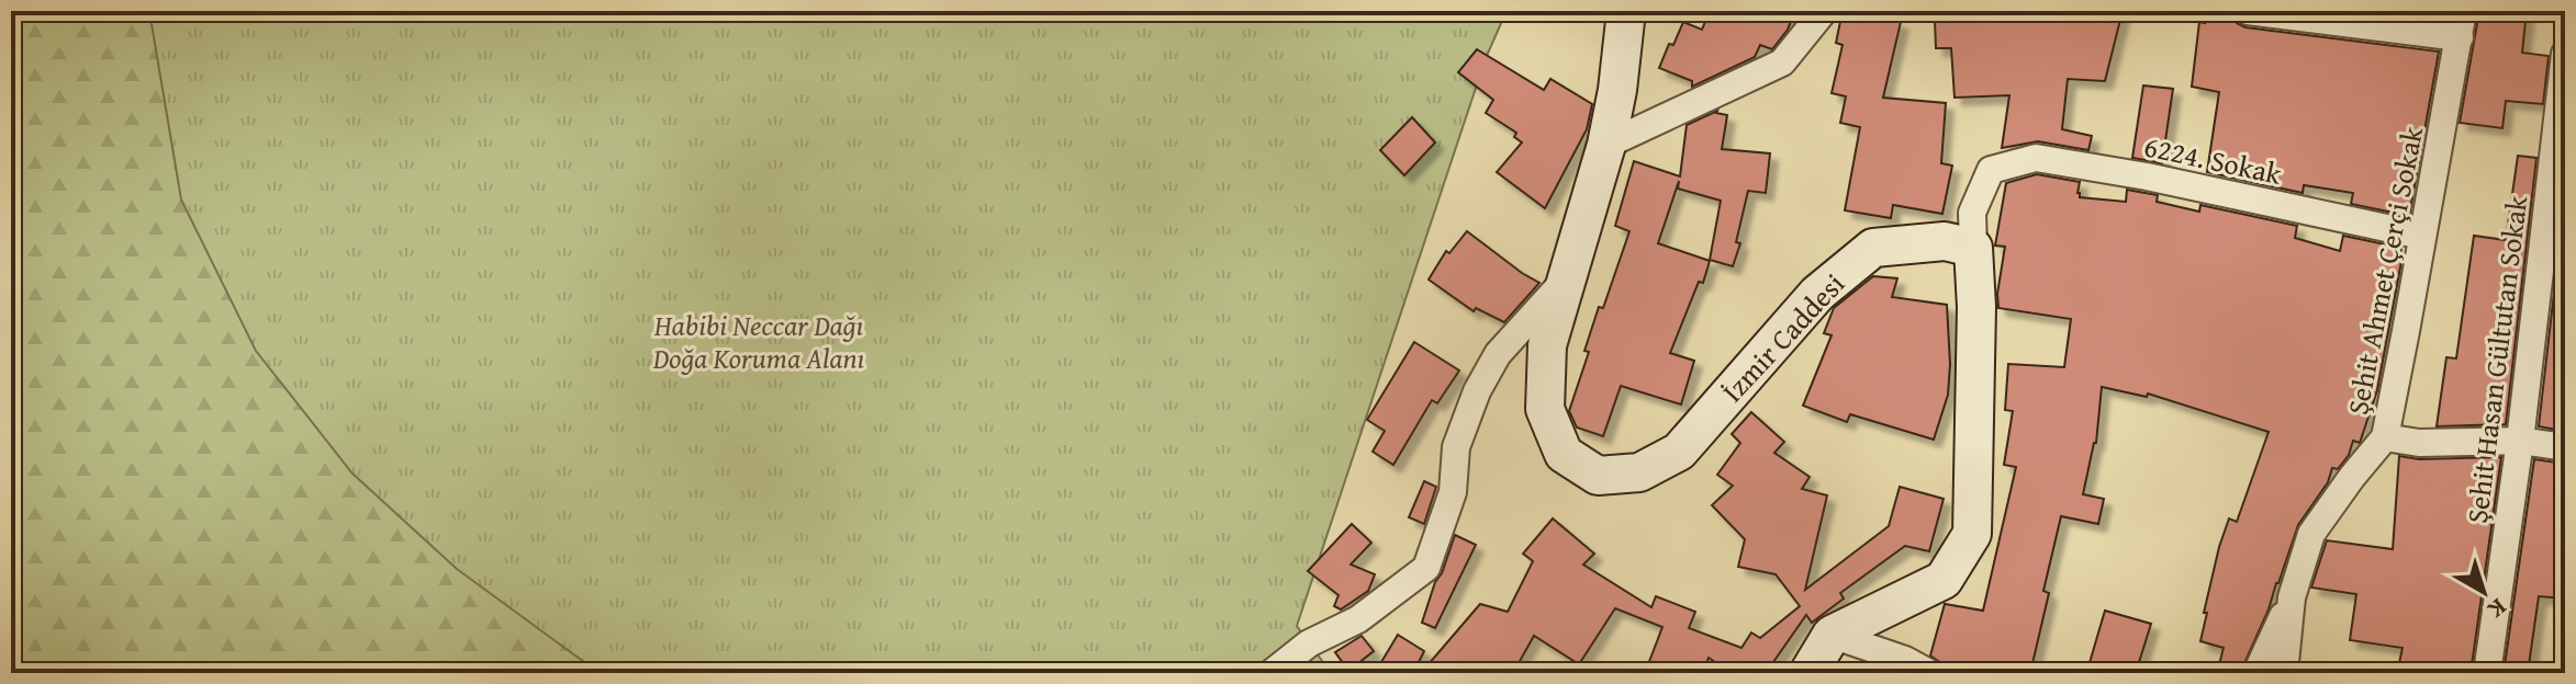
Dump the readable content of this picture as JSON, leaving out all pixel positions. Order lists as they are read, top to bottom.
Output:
{
  "streets": {
    "street": [
      "6224. Sokak",
      "Şehit Ahmet Çerçi Sokak",
      "İzmir Caddesi",
      "Şehit Hasan Gültutan Sokak"
    ]
  },
  "crossings": [
    ["6224. Sokak", "Şehit Ahmet Çerçi Sokak"],
    ["6224. Sokak", "İzmir Caddesi"]
  ],
  "parks": ["Habibi Neccar Dağı Doğa Koruma Alanı"],
  "north": "bottom right"
}
